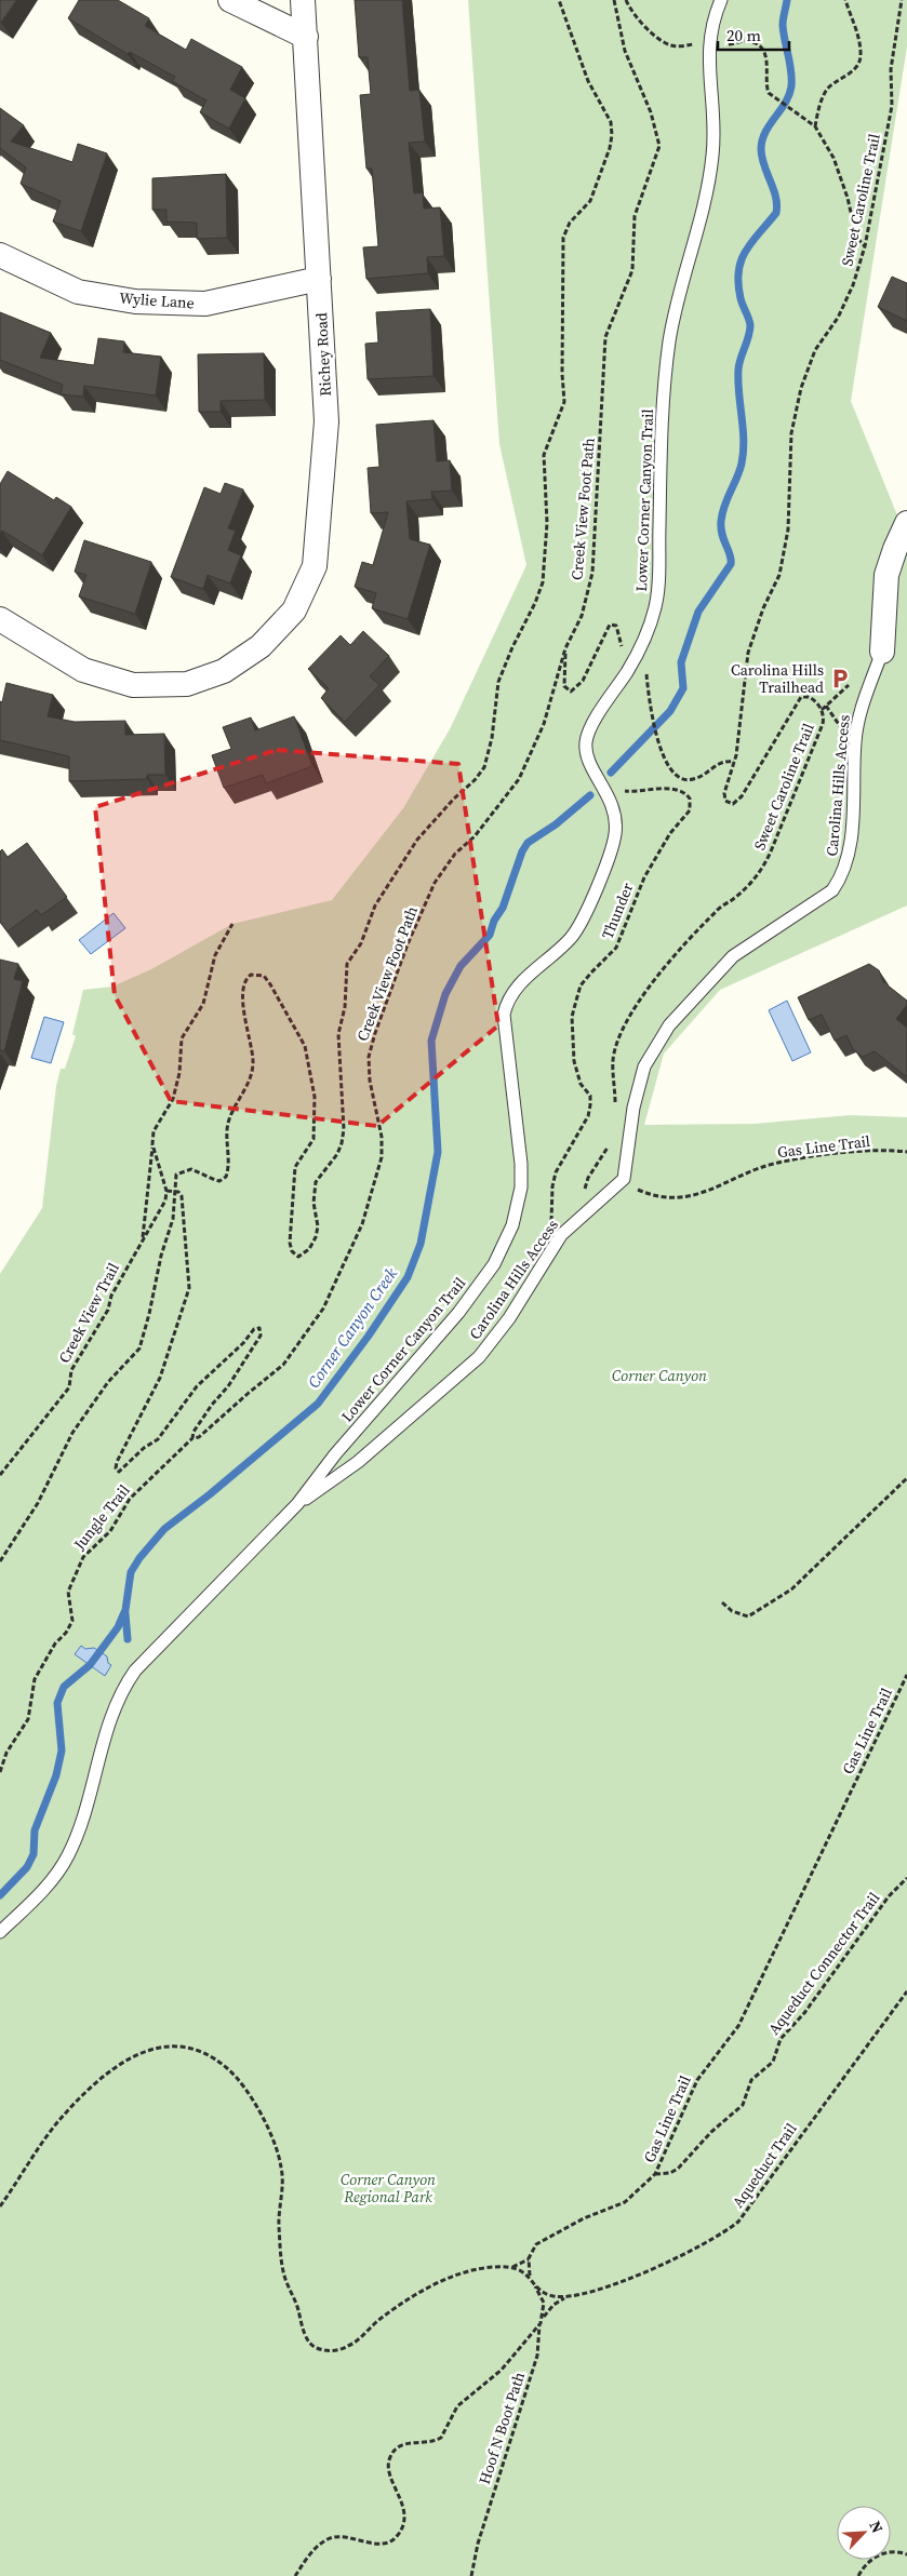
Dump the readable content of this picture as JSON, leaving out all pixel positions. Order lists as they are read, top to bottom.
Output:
{
  "streets": {
    "street": ["Wylie Lane", "Richey Road"],
    "lane": ["Lower Corner Canyon Trail", "Carolina Hills Access"],
    "path": [
      "Sweet Caroline Trail",
      "Creek View Foot Path",
      "Thunder",
      "Gas Line Trail",
      "Creek View Trail",
      "Jungle Trail",
      "Aqueduct Connector Trail",
      "Aqueduct Trail",
      "Hoof N Boot Path"
    ]
  },
  "crossings": [
    ["Wylie Lane", "Richey Road"],
    ["Lower Corner Canyon Trail", "Carolina Hills Access"],
    ["Lower Corner Canyon Trail", "Thunder"],
    ["Creek View Foot Path", "Jungle Trail"],
    ["Carolina Hills Access", "Thunder"],
    ["Carolina Hills Access", "Gas Line Trail"],
    ["Gas Line Trail", "Aqueduct Connector Trail"]
  ],
  "water": ["Corner Canyon Creek"],
  "parks": ["Corner Canyon", "Corner Canyon Regional Park"],
  "places": {
    "parking": ["Carolina Hills Trailhead"]
  },
  "scale_bar": "20 m",
  "north": "top right"
}
